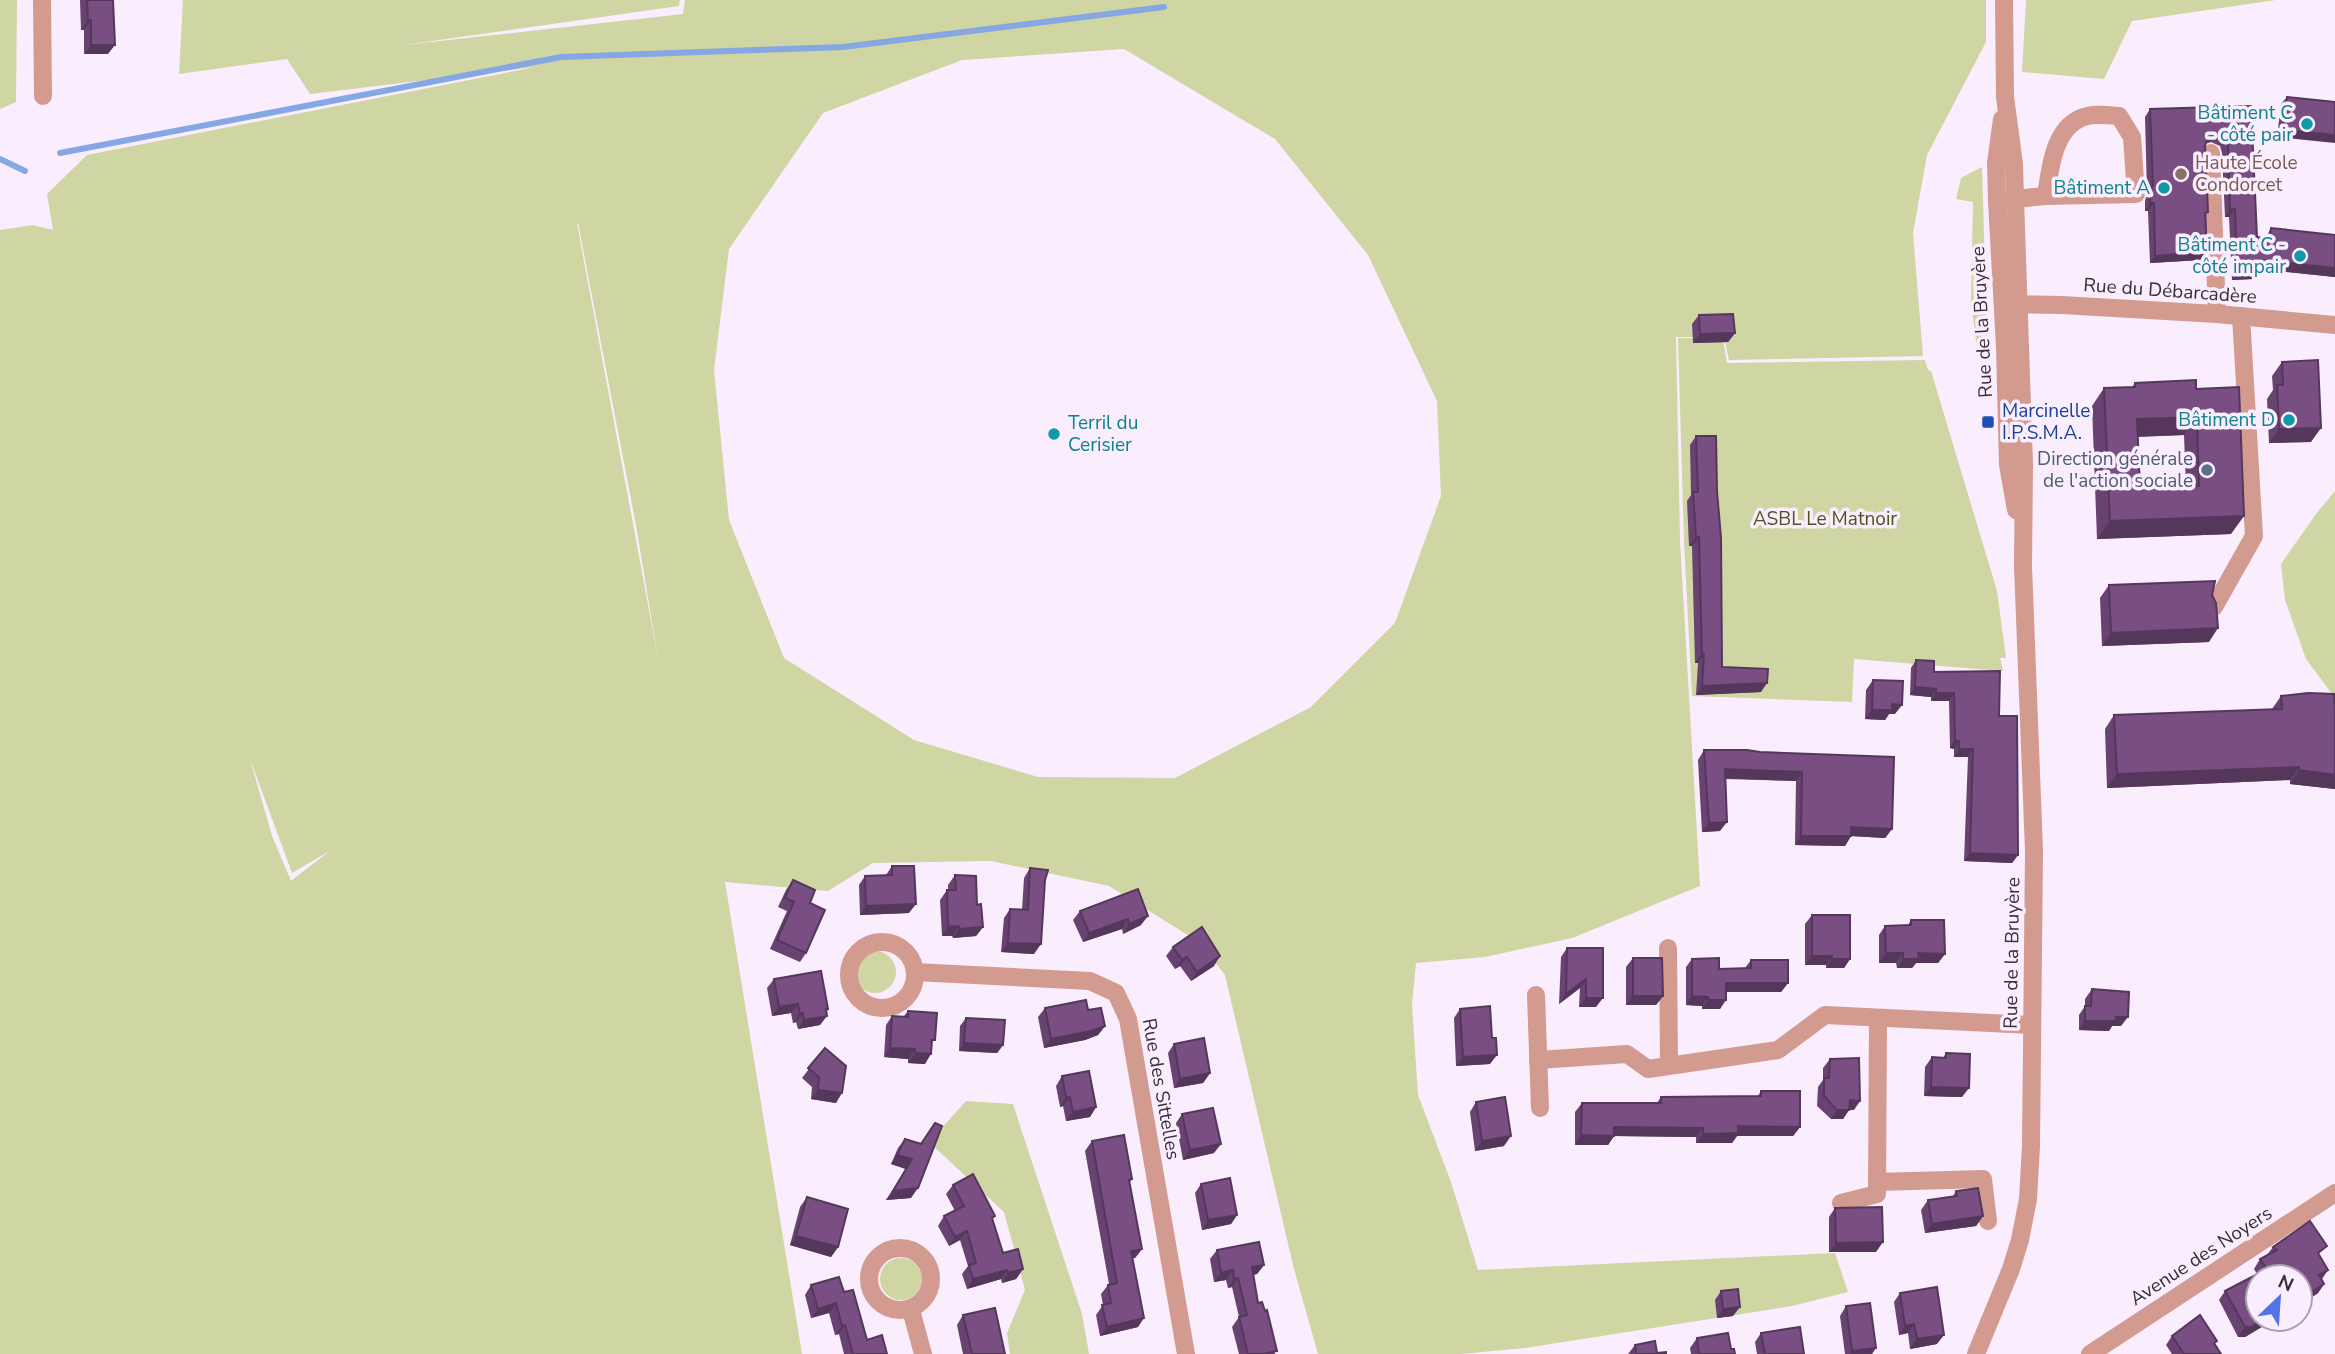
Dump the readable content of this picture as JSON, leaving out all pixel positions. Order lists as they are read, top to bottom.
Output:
{
  "streets": {
    "street": [
      "Rue du Débarcadère",
      "Rue de la Bruyère",
      "Rue des Sittelles",
      "Avenue des Noyers"
    ]
  },
  "crossings": [
    ["Rue du Débarcadère", "Rue de la Bruyère"]
  ],
  "parks": ["ASBL Le Matnoir"],
  "places": {
    "other": [
      "Bâtiment C - côté pair",
      "Haute École Condorcet",
      "Bâtiment A",
      "Bâtiment C - côté impair",
      "Bâtiment D",
      "Terril du Cerisier",
      "Direction générale de l'action sociale"
    ],
    "transit": ["Marcinelle I.P.S.M.A."]
  },
  "north": "top right"
}
